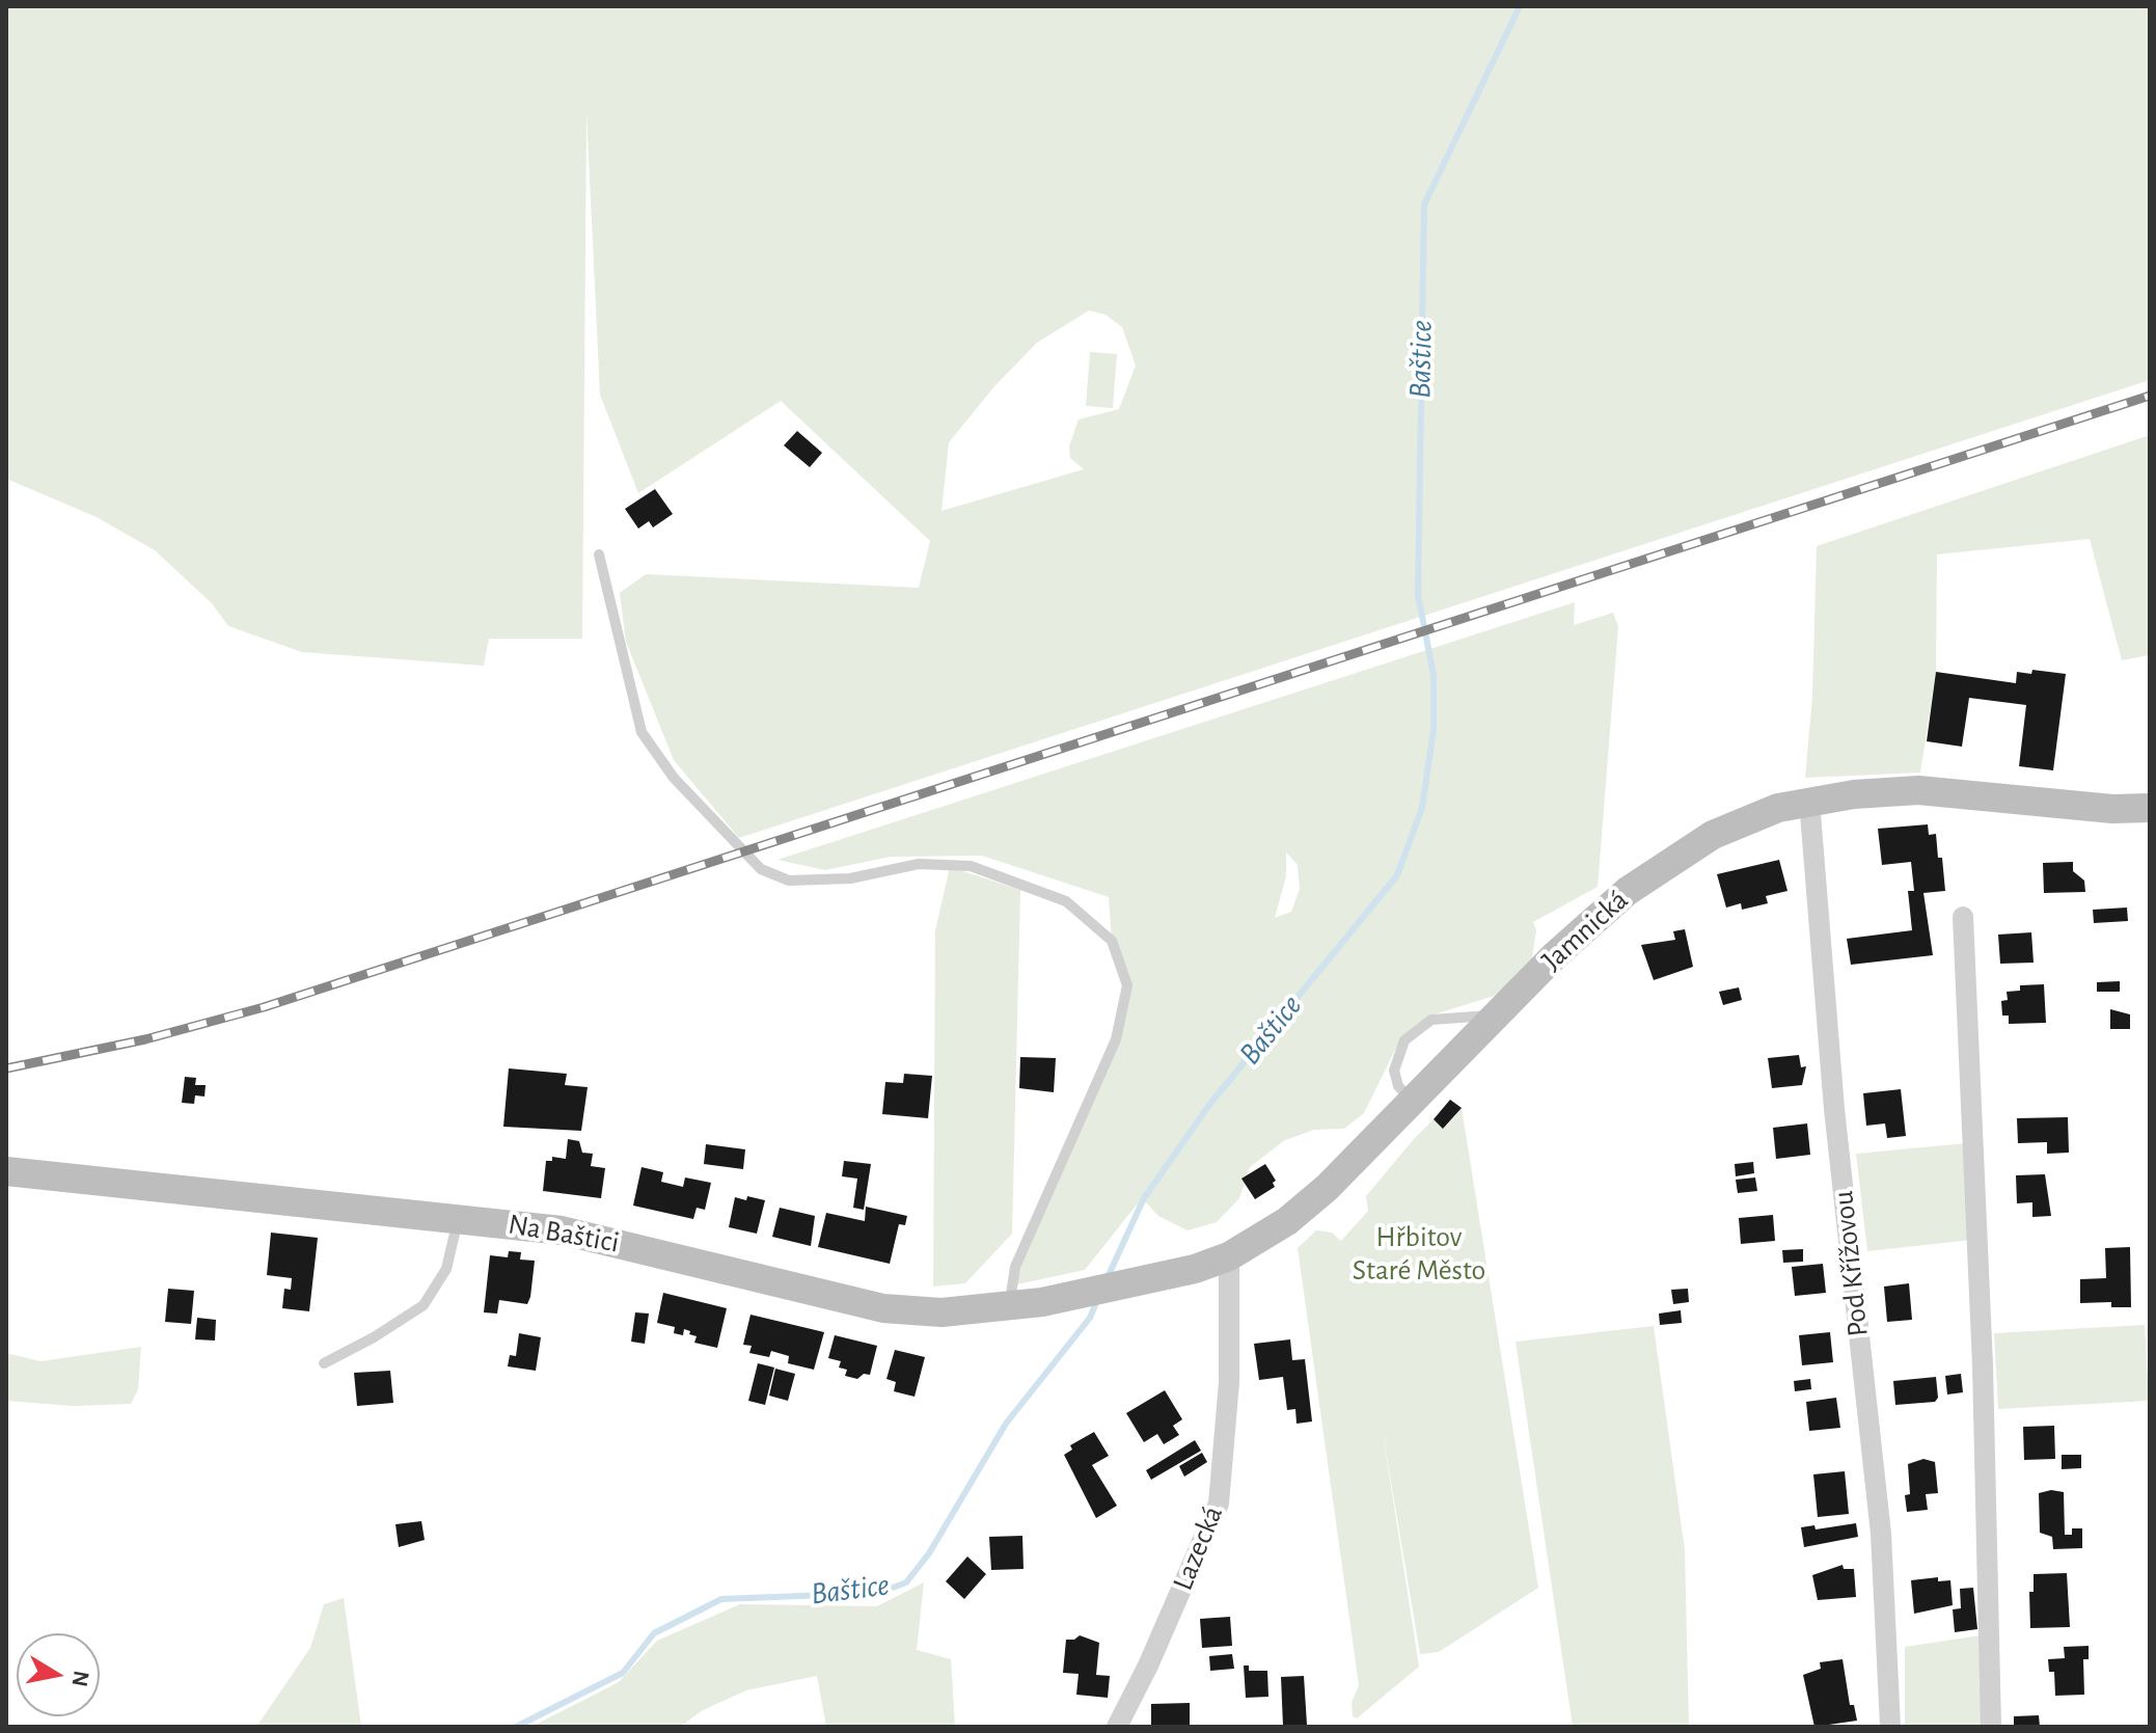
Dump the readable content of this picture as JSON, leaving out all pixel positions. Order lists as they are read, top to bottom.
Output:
{
  "streets": {
    "main road": ["Jamnická", "Na Baštici"],
    "street": ["Pod Křížovou", "Lazecká"]
  },
  "crossings": [
    ["Jamnická", "Na Baštici"],
    ["Jamnická", "Pod Křížovou"],
    ["Jamnická", "Lazecká"]
  ],
  "water": ["Baštice"],
  "parks": ["Hřbitov Staré Město"],
  "north": "right"
}
